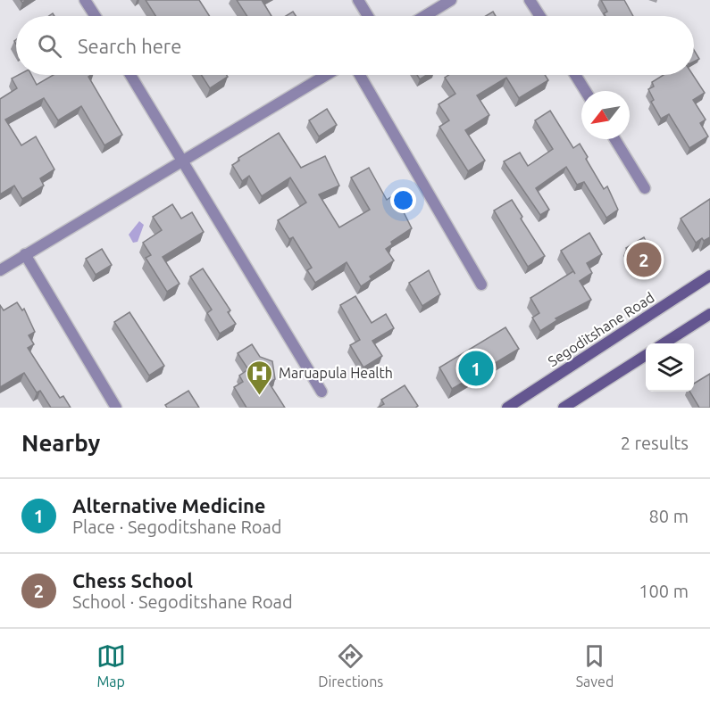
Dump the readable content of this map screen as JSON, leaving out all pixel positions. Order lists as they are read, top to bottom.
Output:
{
  "streets": {
    "main road": ["Segoditshane Road"]
  },
  "places": {
    "hospital": ["Maruapula Health"]
  },
  "north": "bottom left",
  "page": {
    "search": "Search here",
    "pins": ["2", "1"],
    "heading": ["Nearby", "2 results"],
    "list": [
      {
        "mark": "1",
        "name": "Alternative Medicine",
        "note": "Place · Segoditshane Road",
        "value": "80 m"
      },
      {
        "mark": "2",
        "name": "Chess School",
        "note": "School · Segoditshane Road",
        "value": "100 m"
      }
    ],
    "nav": ["Map", "Directions", "Saved"]
  }
}
